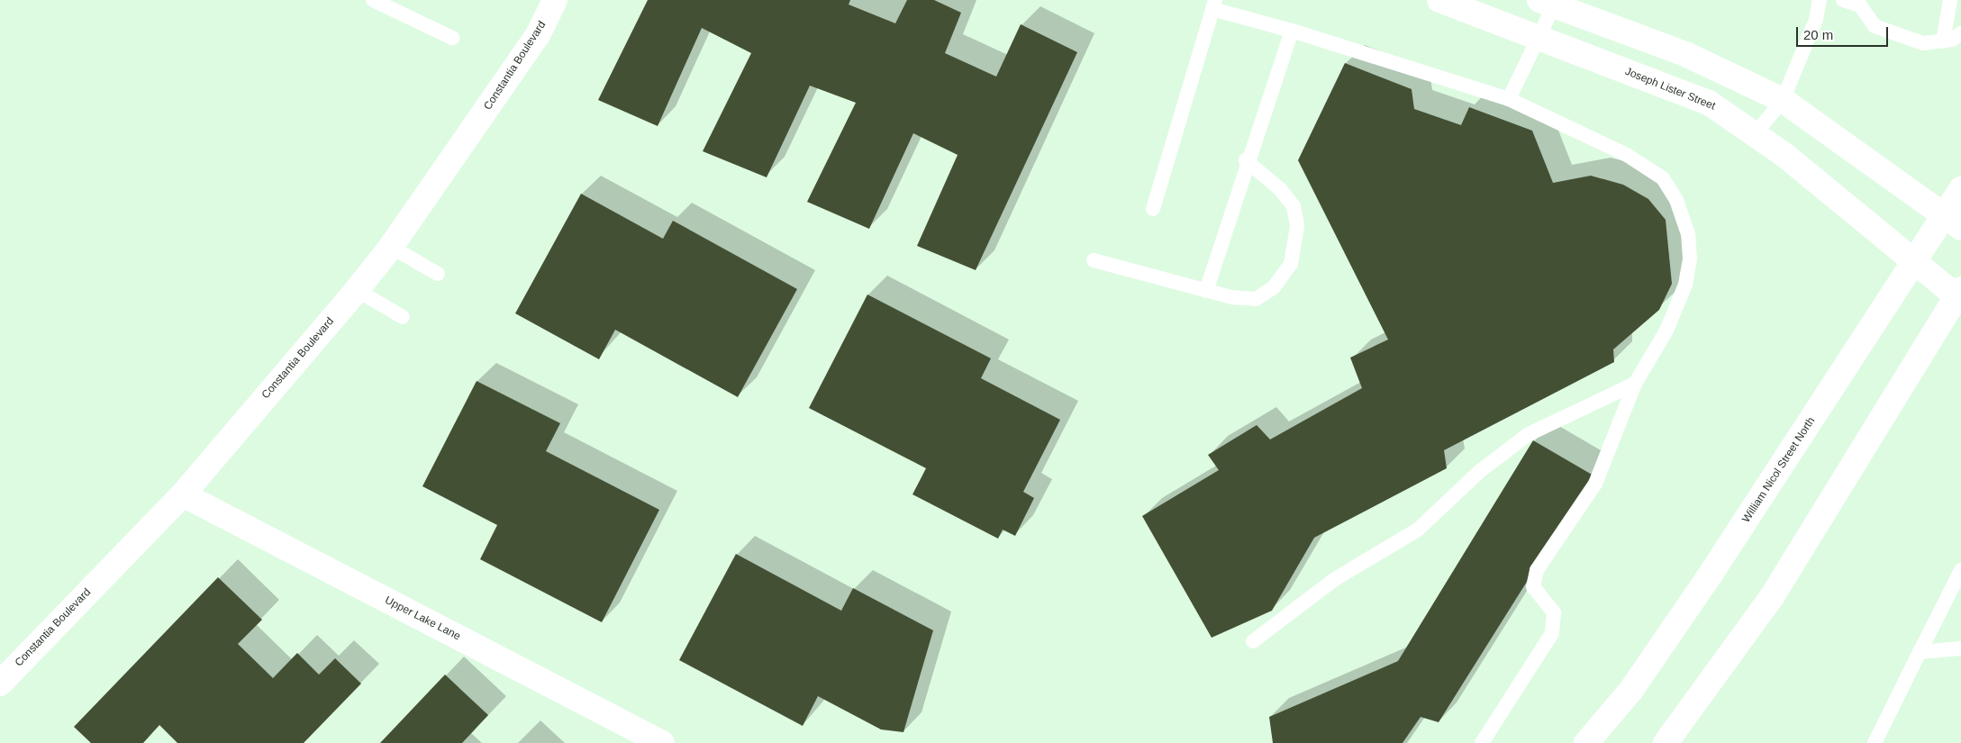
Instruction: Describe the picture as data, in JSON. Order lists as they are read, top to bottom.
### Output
{
  "streets": {
    "street": [
      "Constantia Boulevard",
      "Joseph Lister Street",
      "William Nicol Street North",
      "Upper Lake Lane"
    ]
  },
  "crossings": [
    ["Constantia Boulevard", "Upper Lake Lane"],
    ["Joseph Lister Street", "William Nicol Street North"]
  ],
  "scale_bar": "20 m"
}
